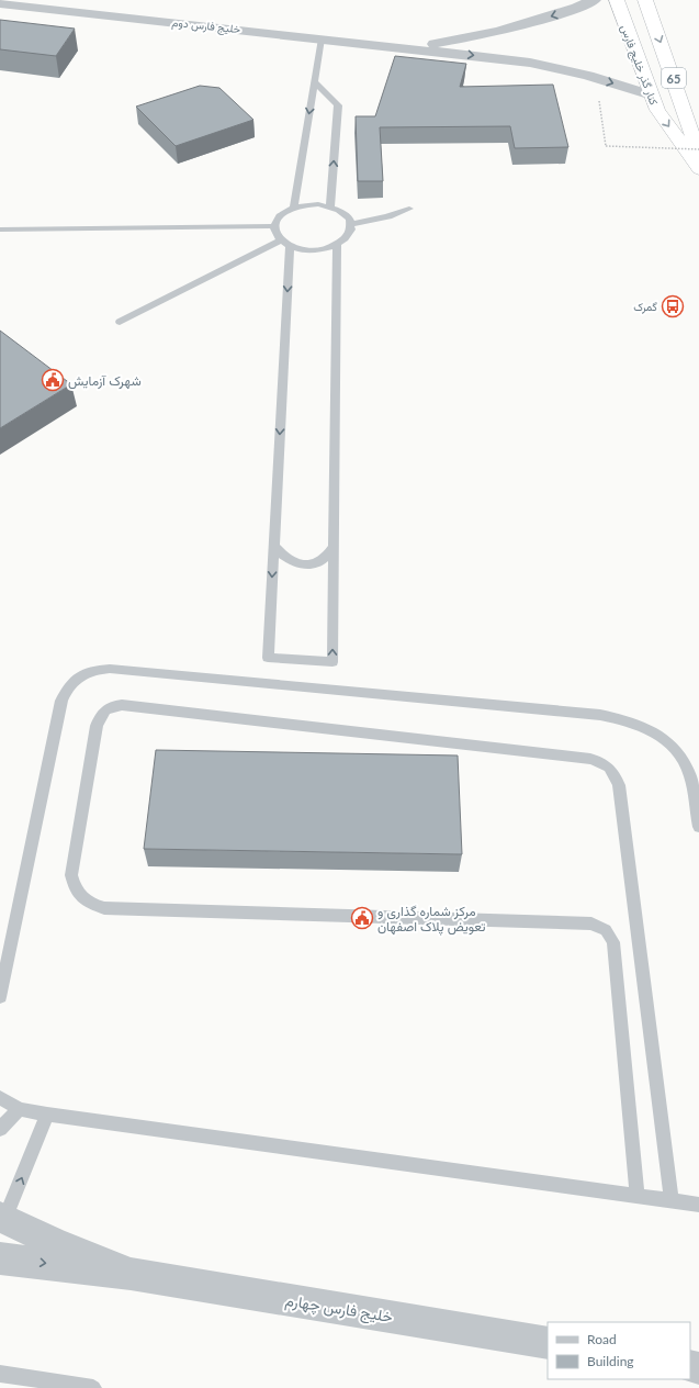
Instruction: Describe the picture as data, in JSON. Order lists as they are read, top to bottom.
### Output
{
  "streets": {
    "highway": ["کنار گذر خلیج فارس", "65"],
    "street": ["خلیج فارس دوم", "خلیج فارس چهارم"]
  },
  "crossings": [
    ["خلیج فارس دوم", "کنار گذر خلیج فارس"]
  ],
  "one_way": ["خلیج فارس دوم"],
  "places": {
    "bus stop": ["گمرک"],
    "public building": ["شهرک آزمایش", "مرکز شماره گذاری و تعویض پلاک اصفهان"]
  },
  "legend": ["Road", "Building"]
}
